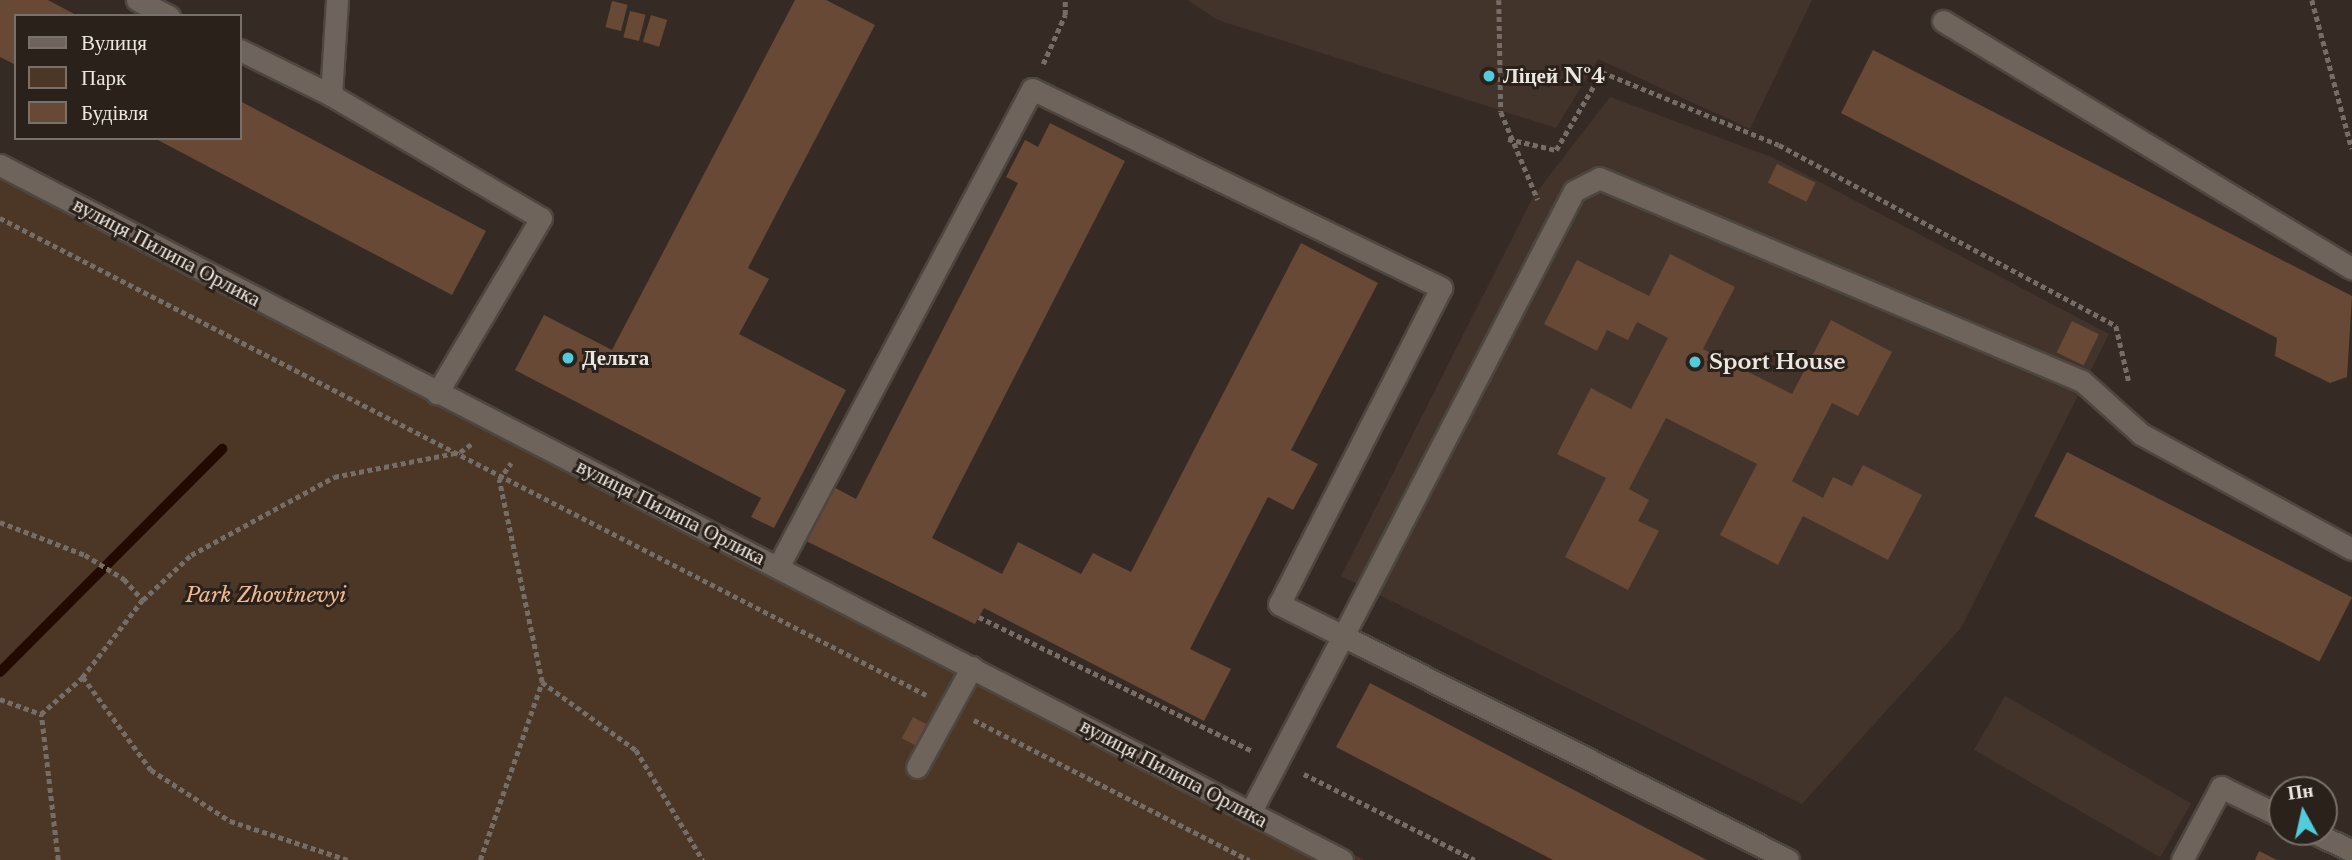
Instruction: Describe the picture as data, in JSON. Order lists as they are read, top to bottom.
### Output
{
  "streets": {
    "street": ["вулиця Пилипа Орлика"]
  },
  "parks": ["Park Zhovtnevyi"],
  "places": ["Ліцей №4", "Дельта", "Sport House"],
  "legend": ["Вулиця", "Парк", "Будівля"],
  "north": "top"
}
